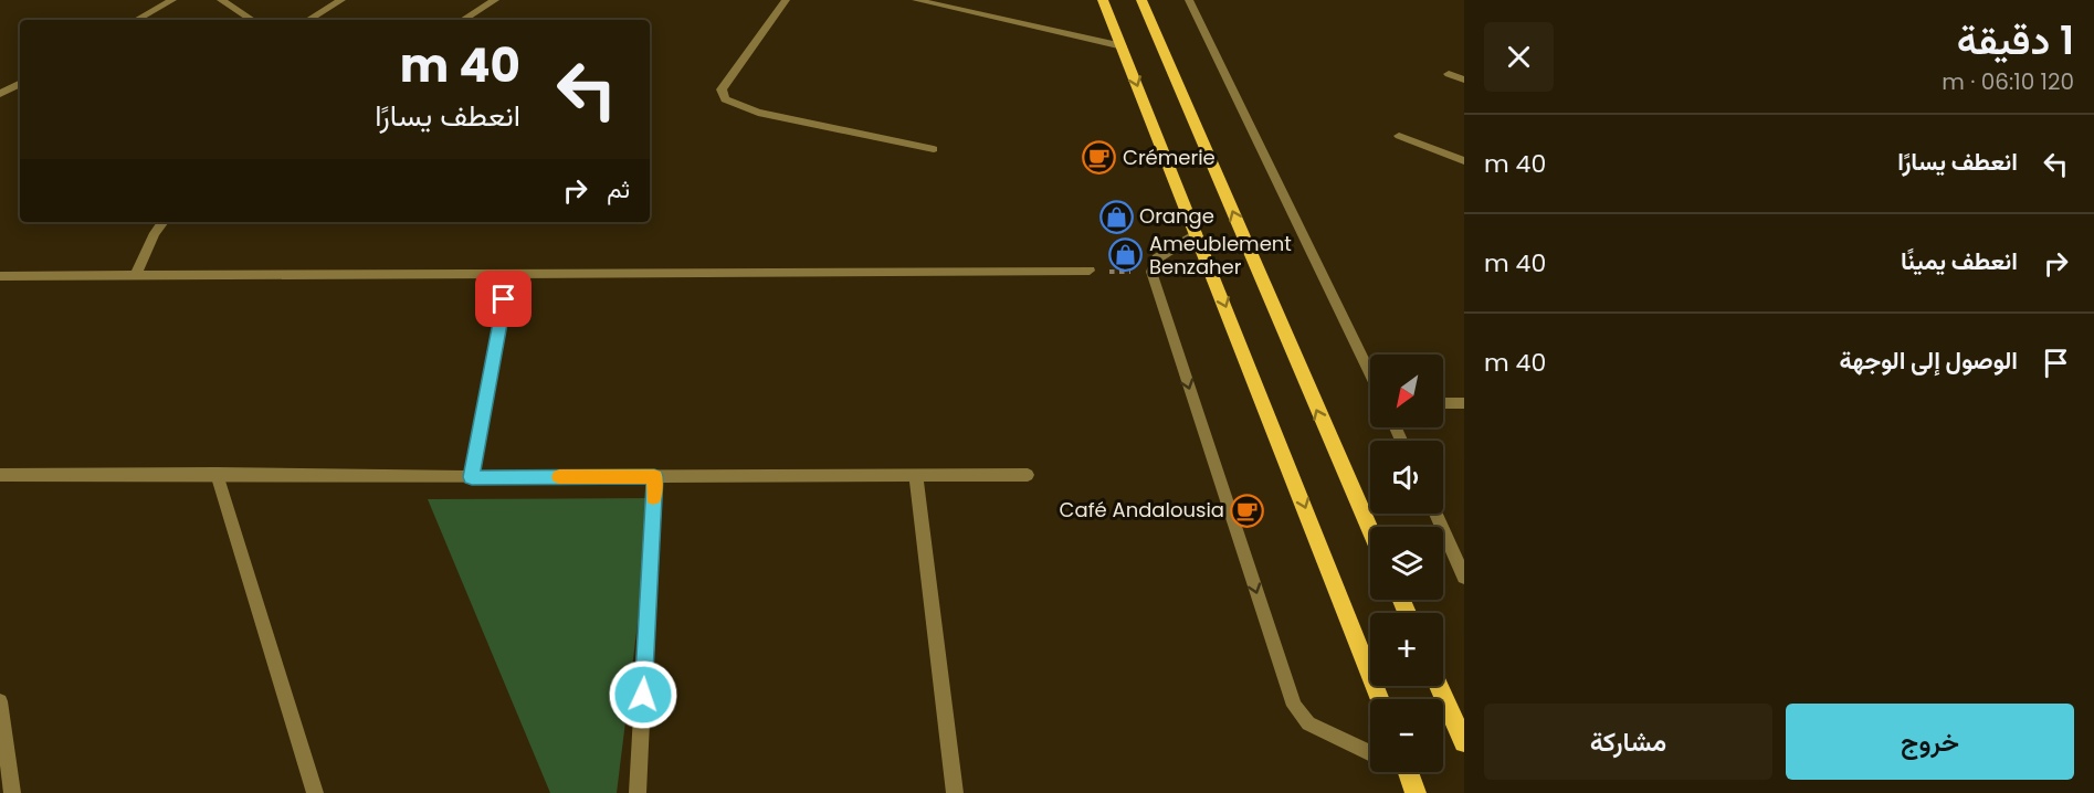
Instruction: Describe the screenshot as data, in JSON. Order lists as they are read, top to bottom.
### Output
{
  "places": {
    "cafe": ["Crémerie", "Café Andalousia"],
    "shop": ["Orange", "Ameublement Benzaher"]
  },
  "north": "bottom left",
  "page": {
    "heading": ["1 دقيقة", "120 m · 06:10"],
    "turn": ["40 m", "انعطف يسارًا"],
    "list": [
      {
        "name": "انعطف يسارًا",
        "value": "40 m"
      },
      {
        "name": "انعطف يمينًا",
        "value": "40 m"
      },
      {
        "name": "الوصول إلى الوجهة",
        "value": "40 m"
      }
    ],
    "then": "ثم",
    "map_buttons": ["+", "−"],
    "buttons": ["خروج", "مشاركة"]
  }
}
